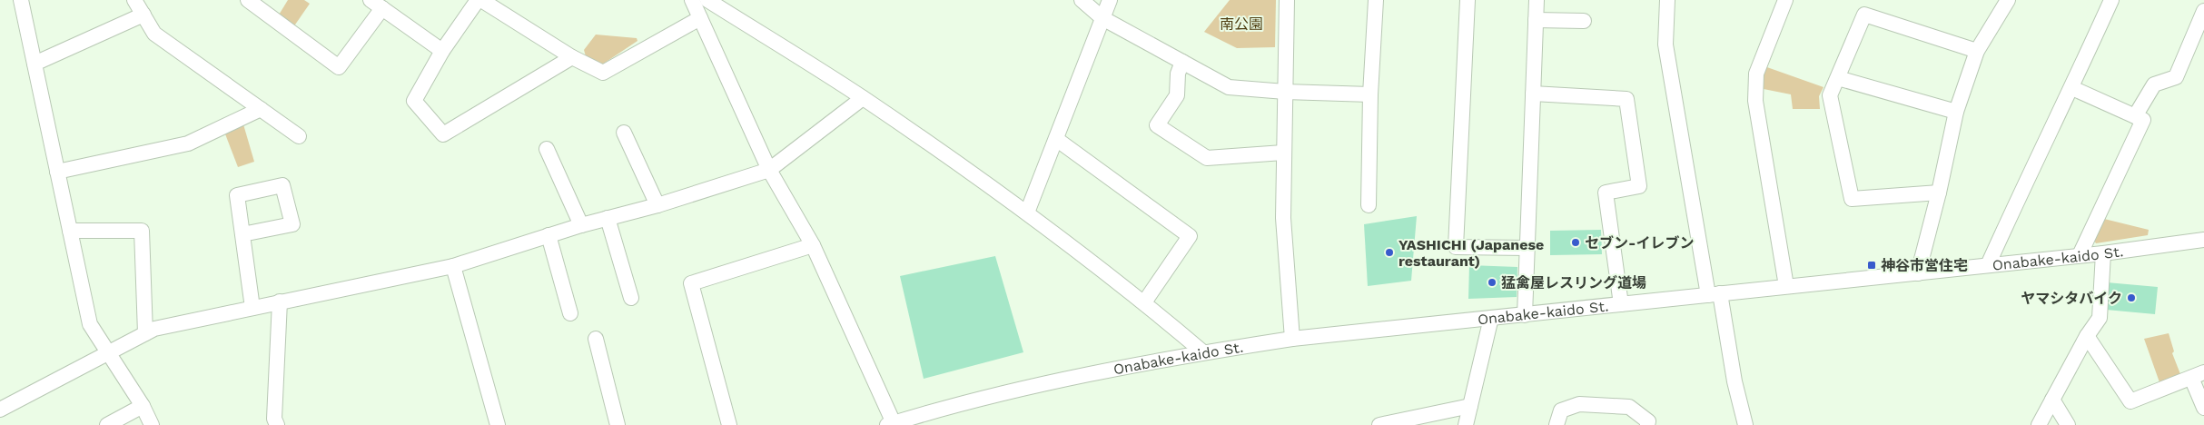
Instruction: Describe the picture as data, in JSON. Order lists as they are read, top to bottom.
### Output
{
  "streets": {
    "street": ["Onabake-kaido St."]
  },
  "parks": ["南公園"],
  "places": {
    "other": [
      "セブン-イレブン",
      "YASHICHI (Japanese restaurant)",
      "猛禽屋レスリング道場",
      "ヤマシタバイク"
    ],
    "transit": ["神谷市営住宅"]
  }
}
